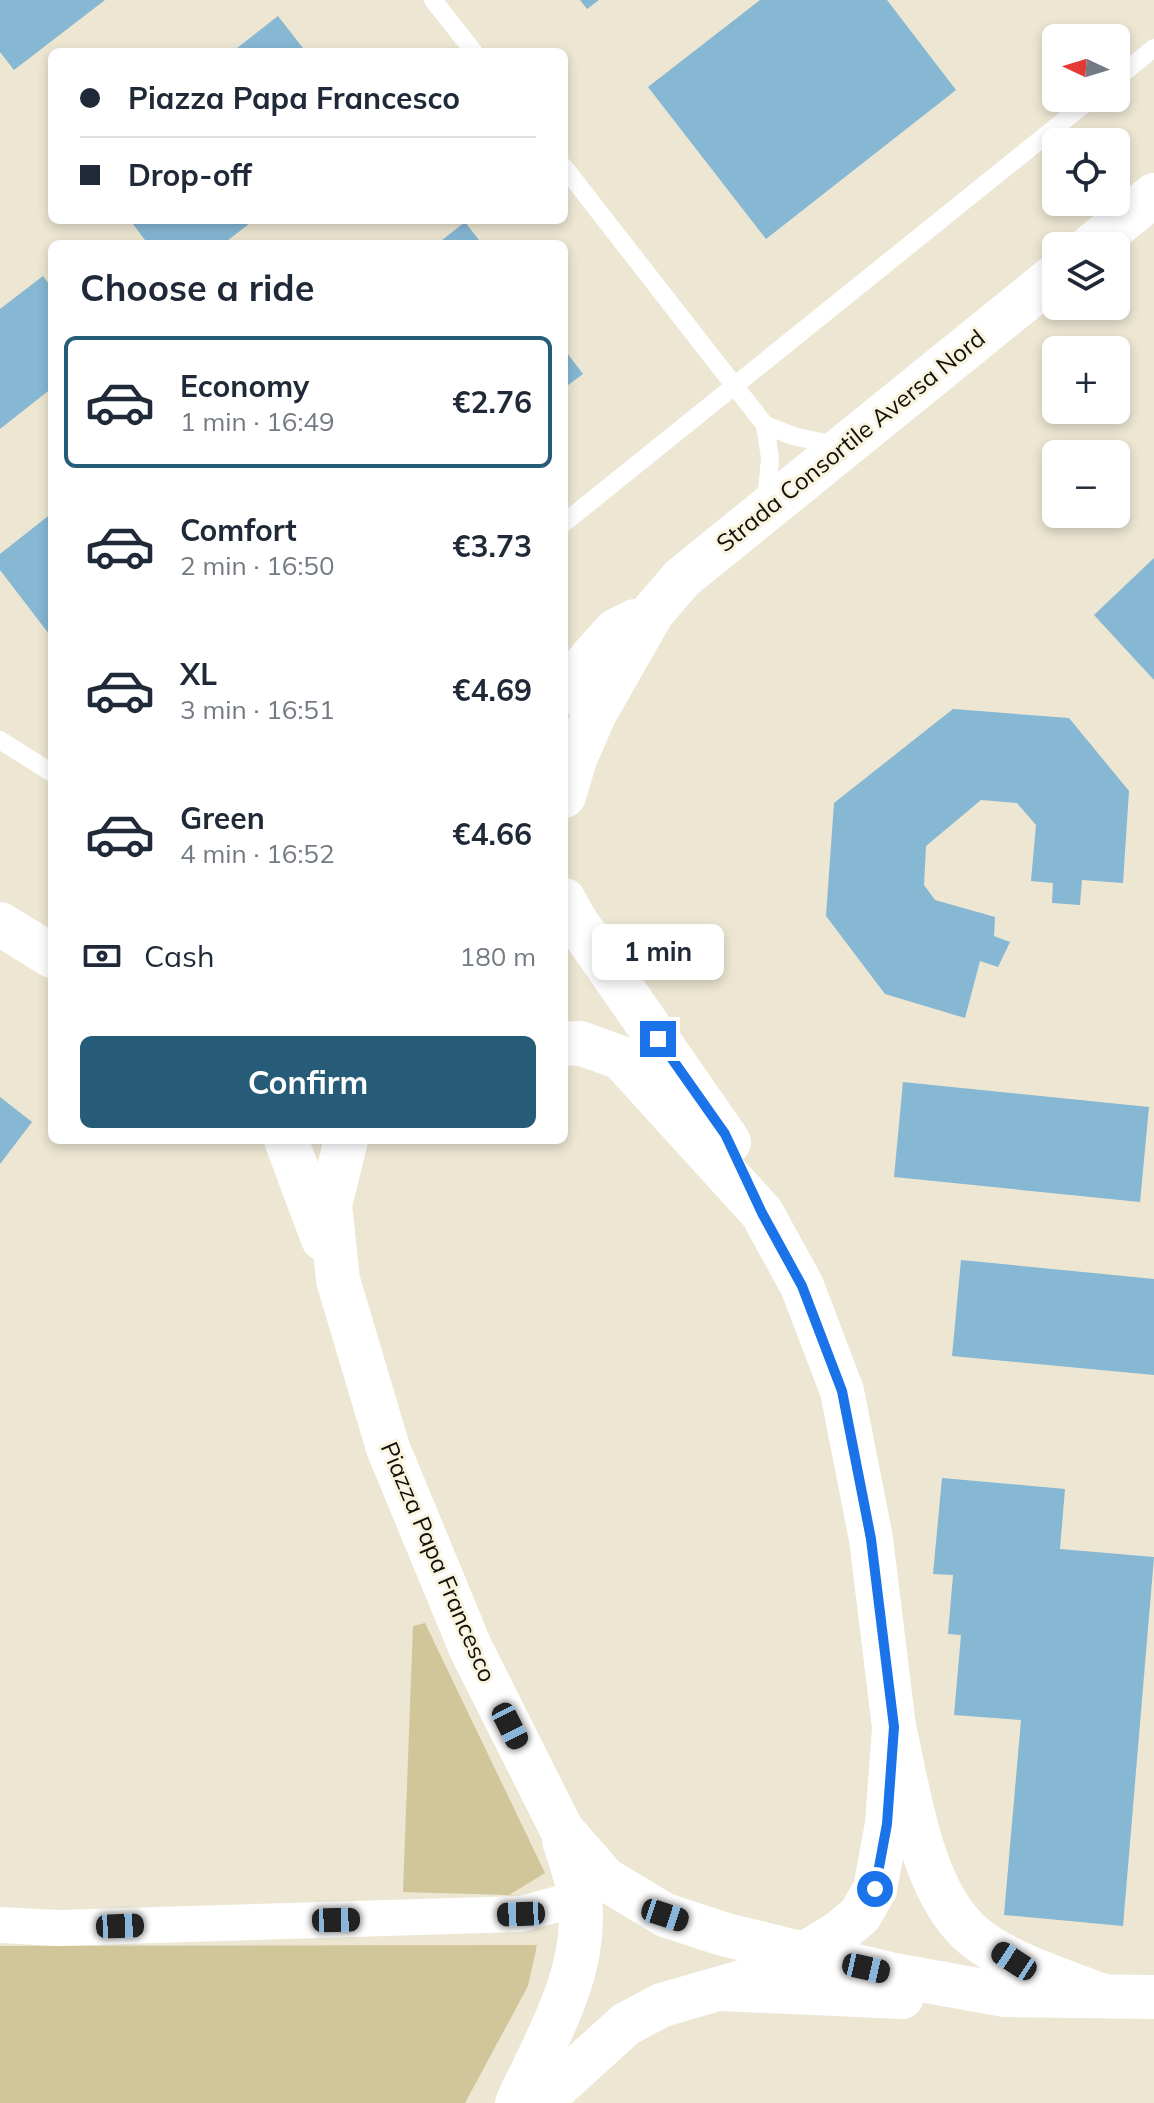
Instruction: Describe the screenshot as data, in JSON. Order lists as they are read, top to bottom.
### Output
{
  "streets": {
    "main road": ["Strada Consortile Aversa Nord", "Piazza Papa Francesco"]
  },
  "north": "left",
  "page": {
    "map_buttons": ["+", "−"],
    "banner": ["Piazza Papa Francesco", "Drop-off"],
    "heading": "Choose a ride",
    "list": [
      {
        "name": "Economy",
        "note": "1 min · 16:49",
        "value": "€2.76"
      },
      {
        "name": "Comfort",
        "note": "2 min · 16:50",
        "value": "€3.73"
      },
      {
        "name": "XL",
        "note": "3 min · 16:51",
        "value": "€4.69"
      },
      {
        "name": "Green",
        "note": "4 min · 16:52",
        "value": "€4.66"
      }
    ],
    "pay": ["Cash", "180 m"],
    "bubble": "1 min",
    "buttons": "Confirm"
  }
}
